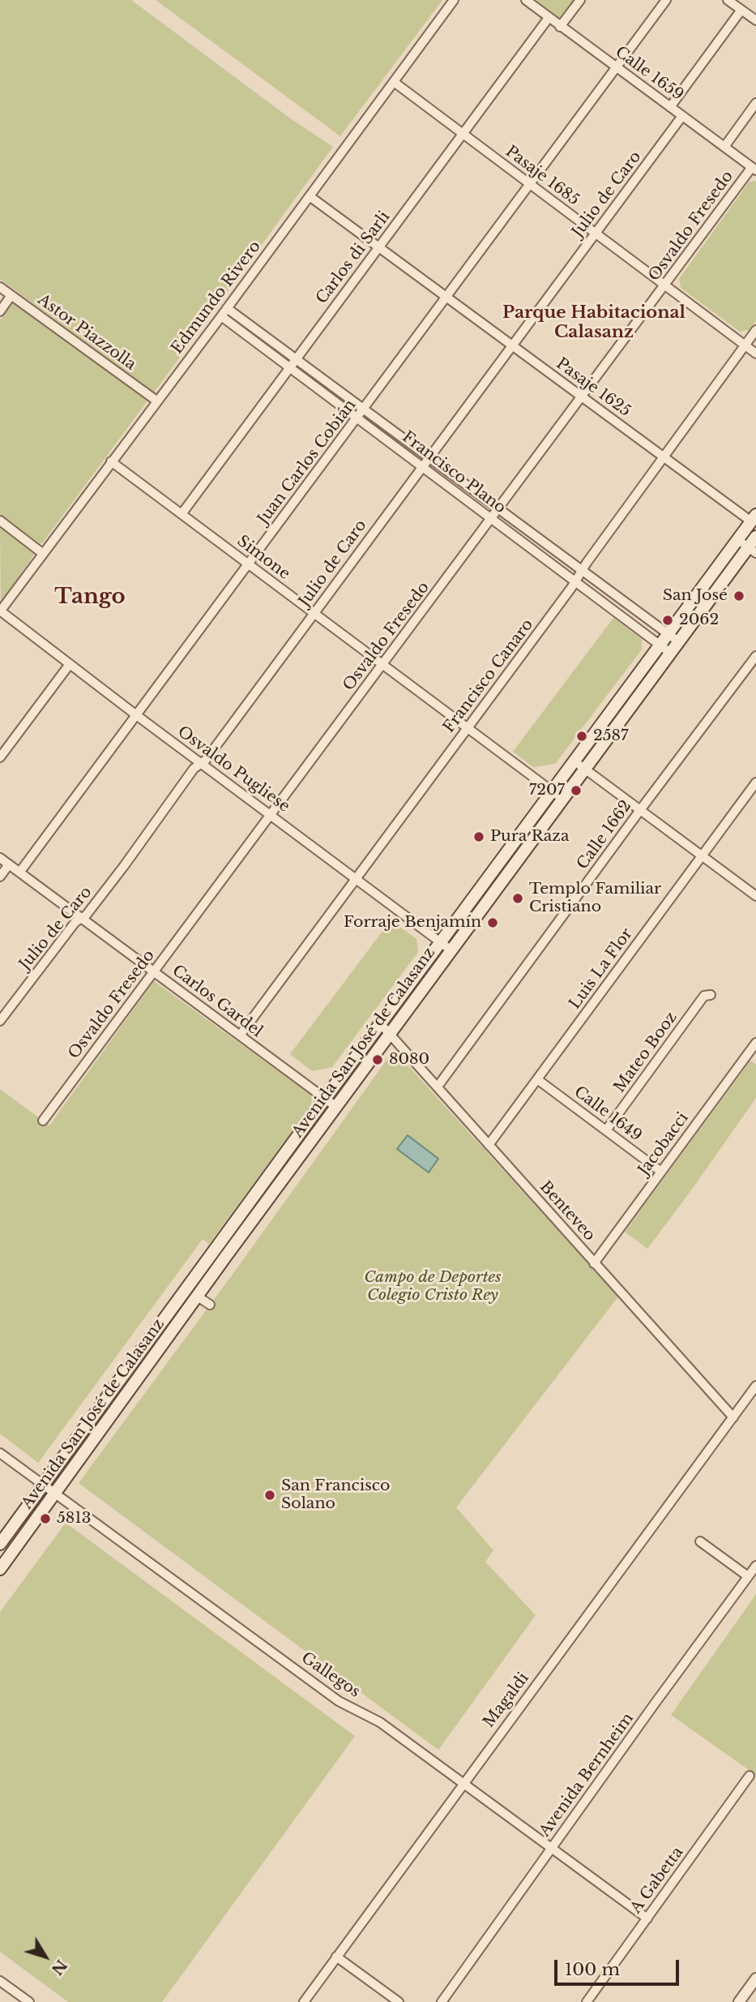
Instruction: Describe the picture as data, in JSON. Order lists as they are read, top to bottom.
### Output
{
  "streets": {
    "main road": ["Avenida San José de Calasanz"],
    "street": [
      "Calle 1659",
      "Pasaje 1685",
      "Julio de Caro",
      "Osvaldo Fresedo",
      "Carlos di Sarli",
      "Edmundo Rivero",
      "Astor Piazzolla",
      "Pasaje 1625",
      "Juan Carlos Cobián",
      "Francisco Plano",
      "Simone",
      "Francisco Canaro",
      "Osvaldo Pugliese",
      "Calle 1662",
      "Luis La Flor",
      "Carlos Gardel",
      "Mateo Booz",
      "Calle 1649",
      "Jacobacci",
      "Benteveo",
      "Gallegos",
      "Magaldi",
      "Avenida Bernheim",
      "A Gabetta"
    ]
  },
  "crossings": [
    ["Calle 1659", "Julio de Caro"],
    ["Calle 1659", "Osvaldo Fresedo"],
    ["Calle 1659", "Carlos di Sarli"],
    ["Calle 1659", "Juan Carlos Cobián"],
    ["Pasaje 1685", "Julio de Caro"],
    ["Pasaje 1685", "Osvaldo Fresedo"],
    ["Pasaje 1685", "Carlos di Sarli"],
    ["Pasaje 1685", "Edmundo Rivero"],
    ["Pasaje 1685", "Juan Carlos Cobián"],
    ["Pasaje 1685", "Francisco Canaro"],
    ["Julio de Caro", "Pasaje 1625"],
    ["Julio de Caro", "Francisco Plano"],
    ["Julio de Caro", "Simone"],
    ["Julio de Caro", "Osvaldo Pugliese"],
    ["Julio de Caro", "Carlos Gardel"],
    ["Osvaldo Fresedo", "Pasaje 1625"],
    ["Osvaldo Fresedo", "Francisco Plano"],
    ["Osvaldo Fresedo", "Simone"],
    ["Osvaldo Fresedo", "Osvaldo Pugliese"],
    ["Osvaldo Fresedo", "Carlos Gardel"],
    ["Carlos di Sarli", "Pasaje 1625"],
    ["Carlos di Sarli", "Francisco Plano"],
    ["Carlos di Sarli", "Simone"],
    ["Edmundo Rivero", "Astor Piazzolla"],
    ["Edmundo Rivero", "Pasaje 1625"],
    ["Edmundo Rivero", "Francisco Plano"],
    ["Edmundo Rivero", "Simone"],
    ["Edmundo Rivero", "Osvaldo Pugliese"],
    ["Pasaje 1625", "Juan Carlos Cobián"],
    ["Pasaje 1625", "Francisco Canaro"],
    ["Pasaje 1625", "Avenida San José de Calasanz"],
    ["Juan Carlos Cobián", "Francisco Plano"],
    ["Juan Carlos Cobián", "Simone"],
    ["Juan Carlos Cobián", "Osvaldo Pugliese"],
    ["Juan Carlos Cobián", "Carlos Gardel"],
    ["Francisco Plano", "Francisco Canaro"],
    ["Francisco Plano", "Avenida San José de Calasanz"],
    ["Simone", "Francisco Canaro"],
    ["Simone", "Avenida San José de Calasanz"],
    ["Francisco Canaro", "Osvaldo Pugliese"],
    ["Francisco Canaro", "Carlos Gardel"],
    ["Osvaldo Pugliese", "Avenida San José de Calasanz"],
    ["Calle 1662", "Benteveo"],
    ["Luis La Flor", "Calle 1649"],
    ["Luis La Flor", "Benteveo"],
    ["Carlos Gardel", "Avenida San José de Calasanz"],
    ["Avenida San José de Calasanz", "Benteveo"],
    ["Avenida San José de Calasanz", "Gallegos"],
    ["Mateo Booz", "Calle 1649"],
    ["Calle 1649", "Jacobacci"],
    ["Jacobacci", "Benteveo"],
    ["Benteveo", "Magaldi"],
    ["Gallegos", "Magaldi"],
    ["Gallegos", "Avenida Bernheim"],
    ["Gallegos", "A Gabetta"]
  ],
  "districts": ["Parque Habitacional Calasanz", "Tango"],
  "parks": ["Campo de Deportes Colegio Cristo Rey"],
  "places": [
    "San José",
    "2062",
    "2587",
    "7207",
    "Pura Raza",
    "Templo Familiar Cristiano",
    "Forraje Benjamín",
    "8080",
    "San Francisco Solano",
    "5813"
  ],
  "scale_bar": "100 m",
  "north": "bottom right"
}
